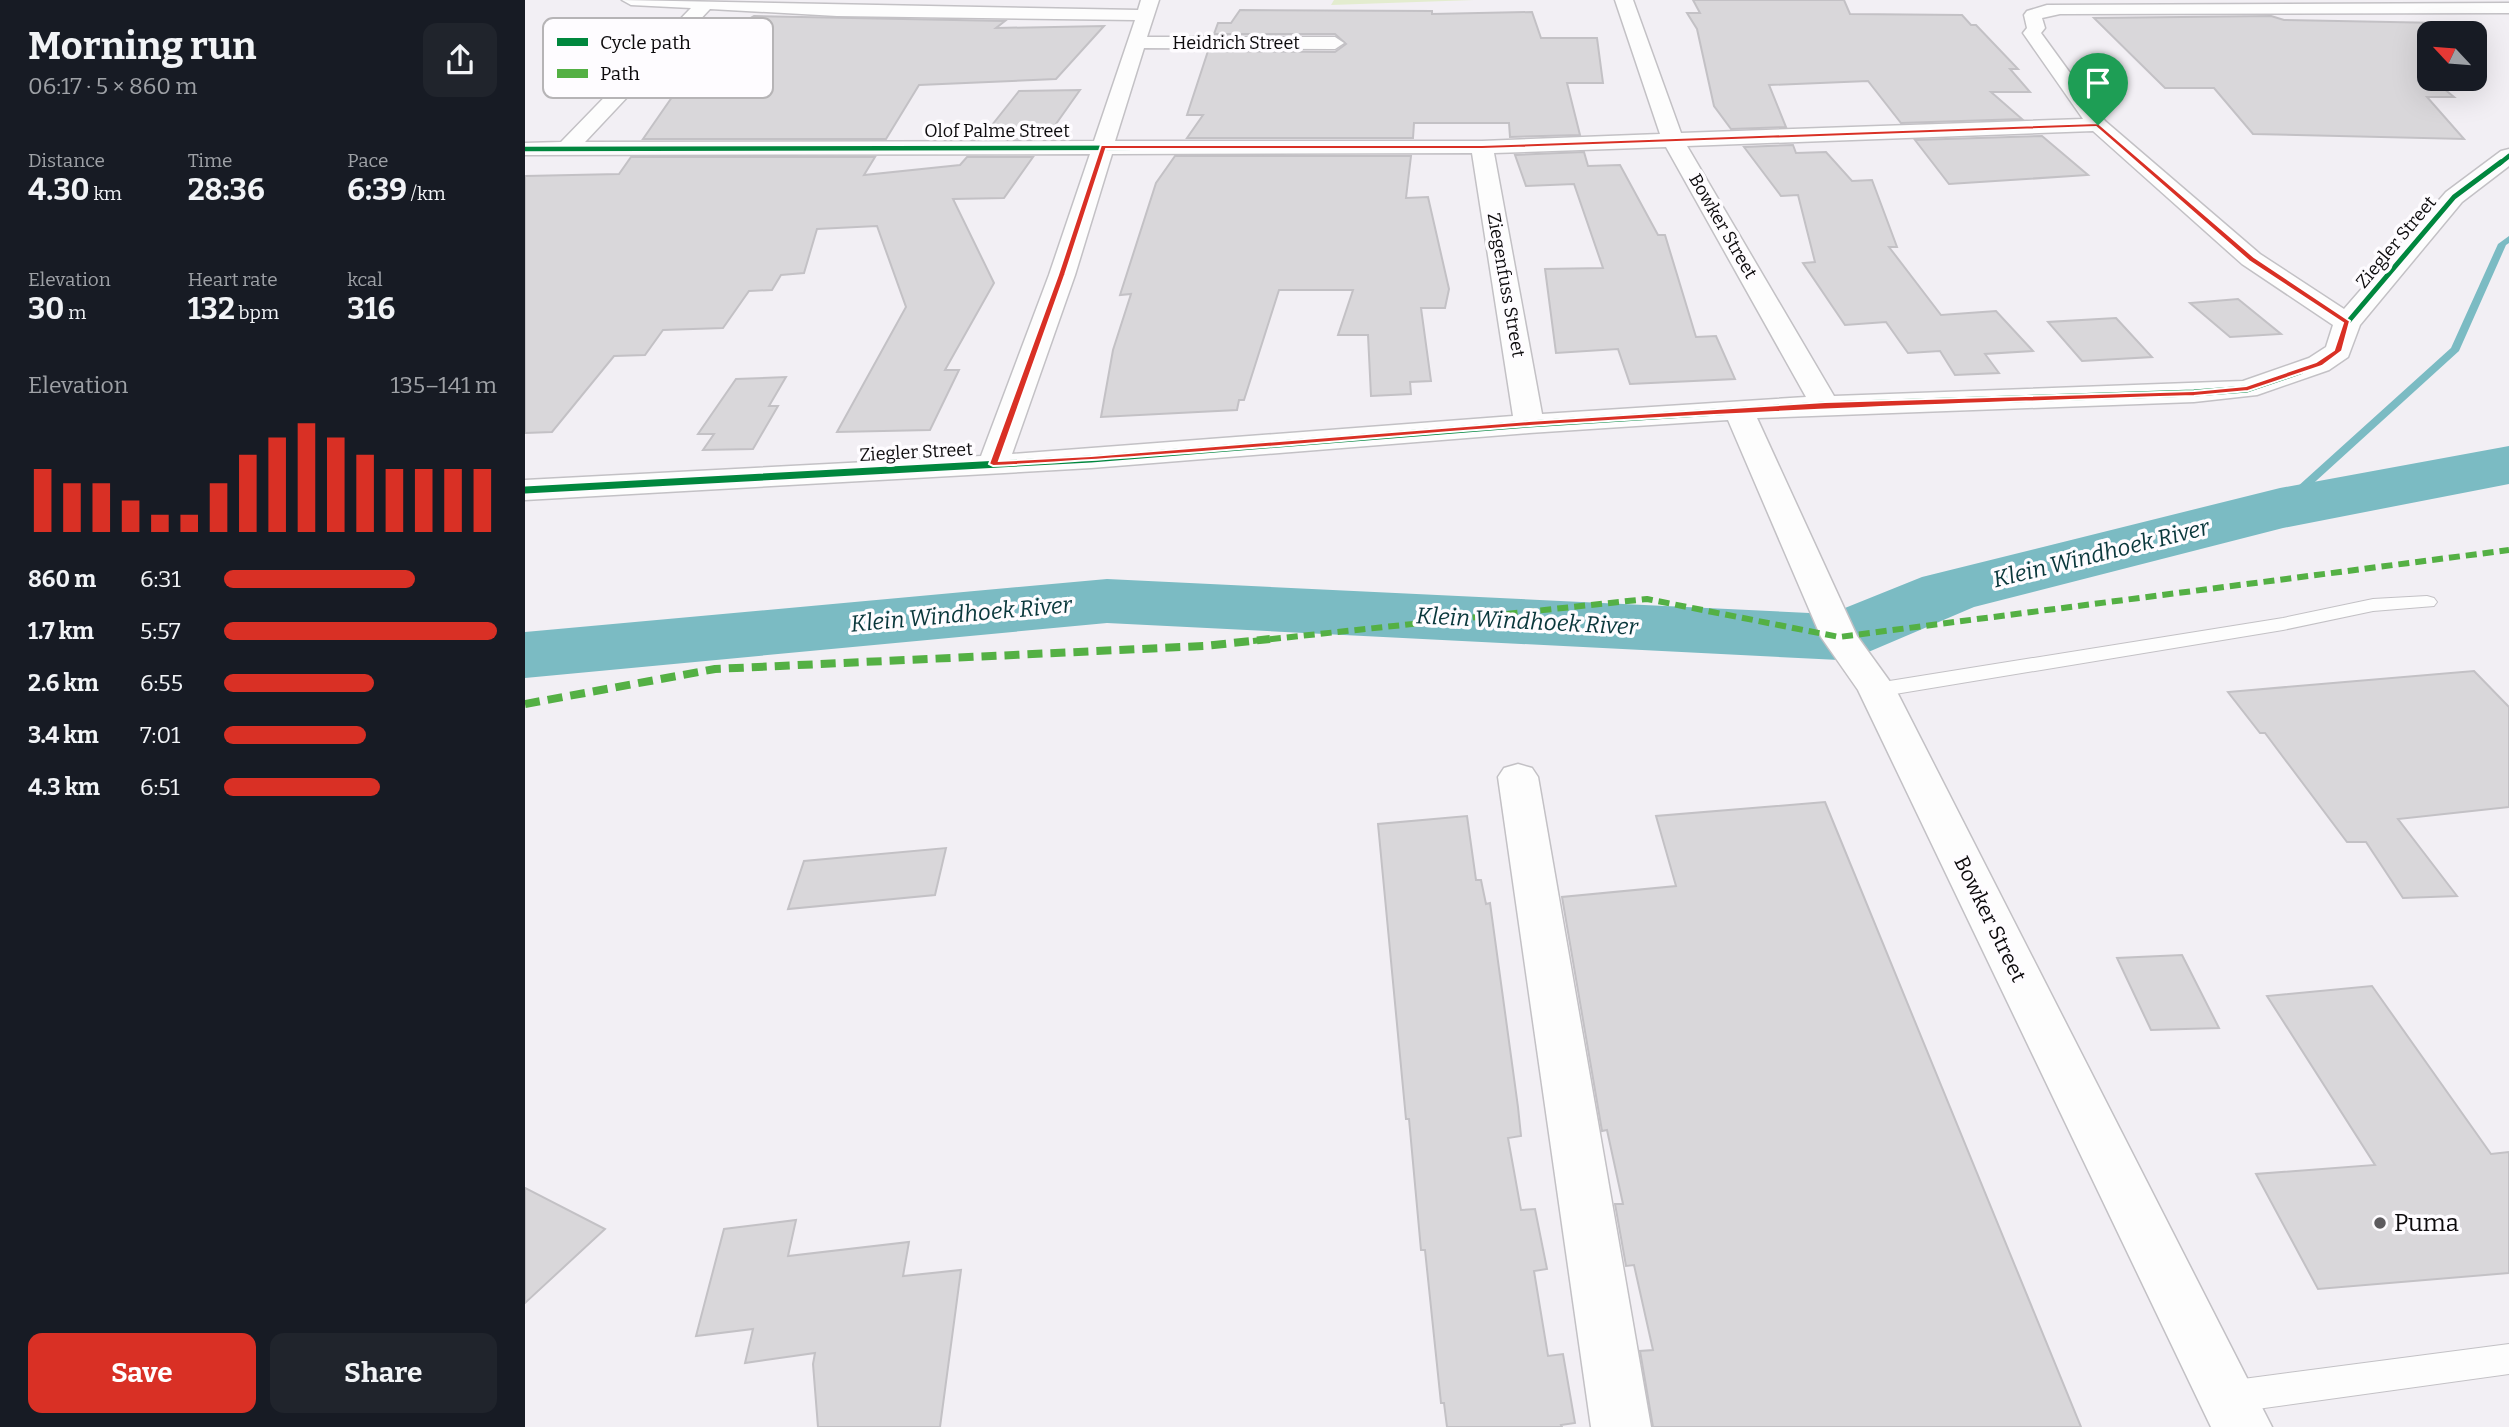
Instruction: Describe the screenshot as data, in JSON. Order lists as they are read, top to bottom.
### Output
{
  "streets": {
    "street": [
      "Heidrich Street",
      "Olof Palme Street",
      "Bowker Street",
      "Ziegler Street",
      "Ziegenfuss Street"
    ]
  },
  "crossings": [
    ["Olof Palme Street", "Bowker Street"],
    ["Olof Palme Street", "Ziegenfuss Street"],
    ["Bowker Street", "Ziegler Street"],
    ["Ziegler Street", "Ziegenfuss Street"]
  ],
  "water": ["Klein Windhoek River"],
  "places": ["Puma"],
  "legend": ["Cycle path", "Path"],
  "north": "top left",
  "page": {
    "heading": ["Morning run", "06:17 · 5 × 860 m"],
    "stats": [
      ["Distance", "4.30 km"],
      ["Time", "28:36"],
      ["Pace", "6:39 /km"],
      ["Elevation", "30 m"],
      ["Heart rate", "132 bpm"],
      ["kcal", "316"]
    ],
    "chart": ["Elevation", "135–141 m"],
    "list": [
      {
        "name": "860 m",
        "note": "6:31"
      },
      {
        "name": "1.7 km",
        "note": "5:57"
      },
      {
        "name": "2.6 km",
        "note": "6:55"
      },
      {
        "name": "3.4 km",
        "note": "7:01"
      },
      {
        "name": "4.3 km",
        "note": "6:51"
      }
    ],
    "buttons": ["Save", "Share"]
  }
}
